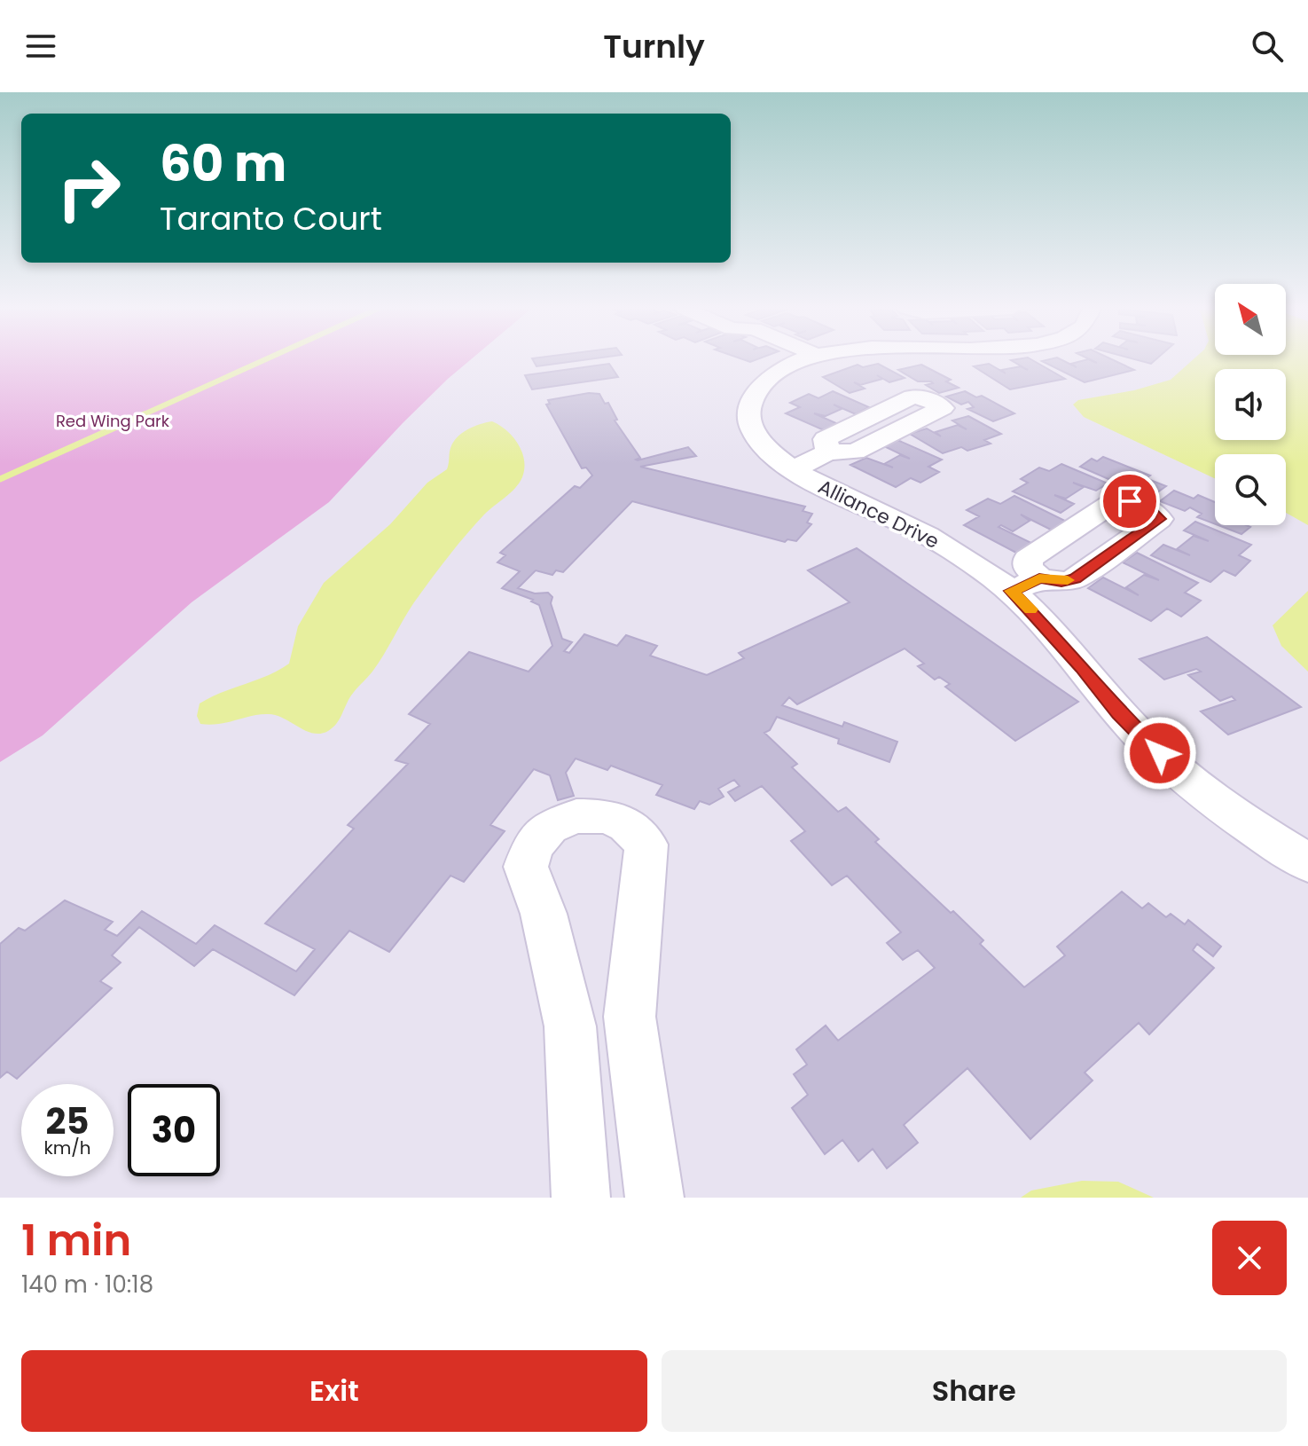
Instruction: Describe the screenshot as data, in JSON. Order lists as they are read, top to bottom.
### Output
{
  "streets": {
    "street": ["Alliance Drive"]
  },
  "parks": ["Red Wing Park"],
  "north": "top left",
  "page": {
    "header": "Turnly",
    "turn": ["60 m", "Taranto Court"],
    "speed": "25 km/h",
    "limit": "30",
    "heading": ["1 min", "140 m · 10:18"],
    "buttons": ["Exit", "Share"]
  }
}
